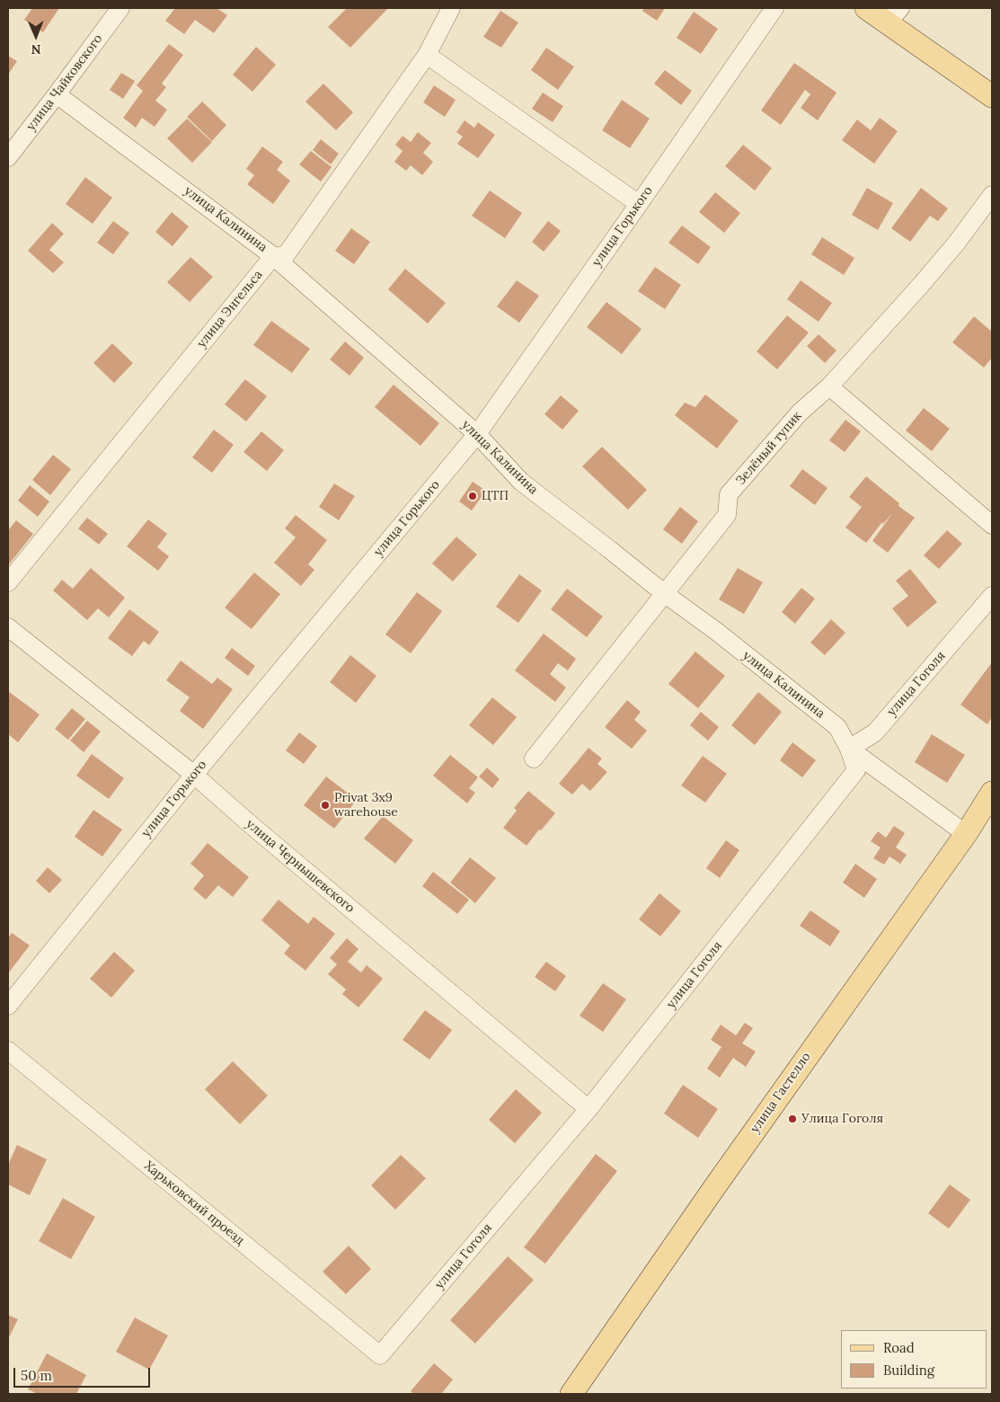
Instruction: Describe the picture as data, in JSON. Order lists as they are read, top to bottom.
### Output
{
  "streets": {
    "main road": ["улица Гастелло"],
    "street": [
      "улица Чайковского",
      "улица Калинина",
      "улица Горького",
      "улица Энгельса",
      "Зелёный тупик",
      "улица Гоголя",
      "улица Чернышевского",
      "Харьковский проезд"
    ]
  },
  "crossings": [
    ["улица Чайковского", "улица Калинина"],
    ["улица Калинина", "улица Горького"],
    ["улица Калинина", "улица Энгельса"],
    ["улица Калинина", "Зелёный тупик"],
    ["улица Калинина", "улица Гоголя"],
    ["улица Калинина", "улица Гастелло"],
    ["улица Горького", "улица Чернышевского"],
    ["улица Гоголя", "улица Чернышевского"],
    ["улица Гоголя", "Харьковский проезд"]
  ],
  "places": ["ЦТП", "Privat 3x9 warehouse", "Улица Гоголя"],
  "legend": ["Road", "Building"],
  "scale_bar": "50 m",
  "north": "bottom"
}
